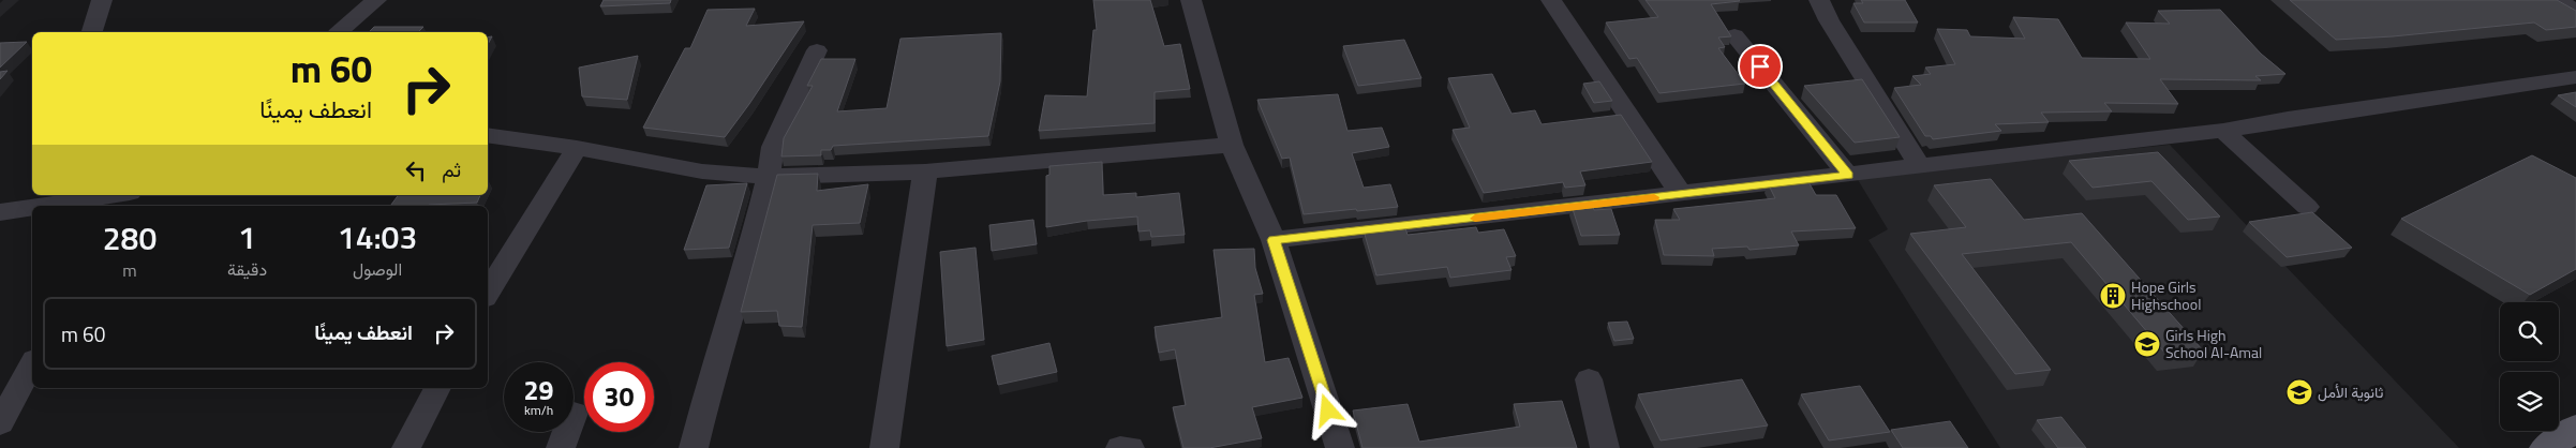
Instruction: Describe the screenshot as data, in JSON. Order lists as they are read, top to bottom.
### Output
{
  "places": {
    "building": ["Hope Girls Highschool"],
    "school or university": ["Girls High School Al-Amal", "ثانوية الأمل"]
  },
  "page": {
    "turn": ["60 m", "انعطف يمينًا"],
    "then": "ثم",
    "eta": [
      "14:03",
      "الوصول",
      "1",
      "دقيقة",
      "280",
      "m"
    ],
    "list": [
      {
        "name": "انعطف يمينًا",
        "value": "60 m"
      }
    ],
    "speed": "29 km/h",
    "limit": "30"
  }
}
